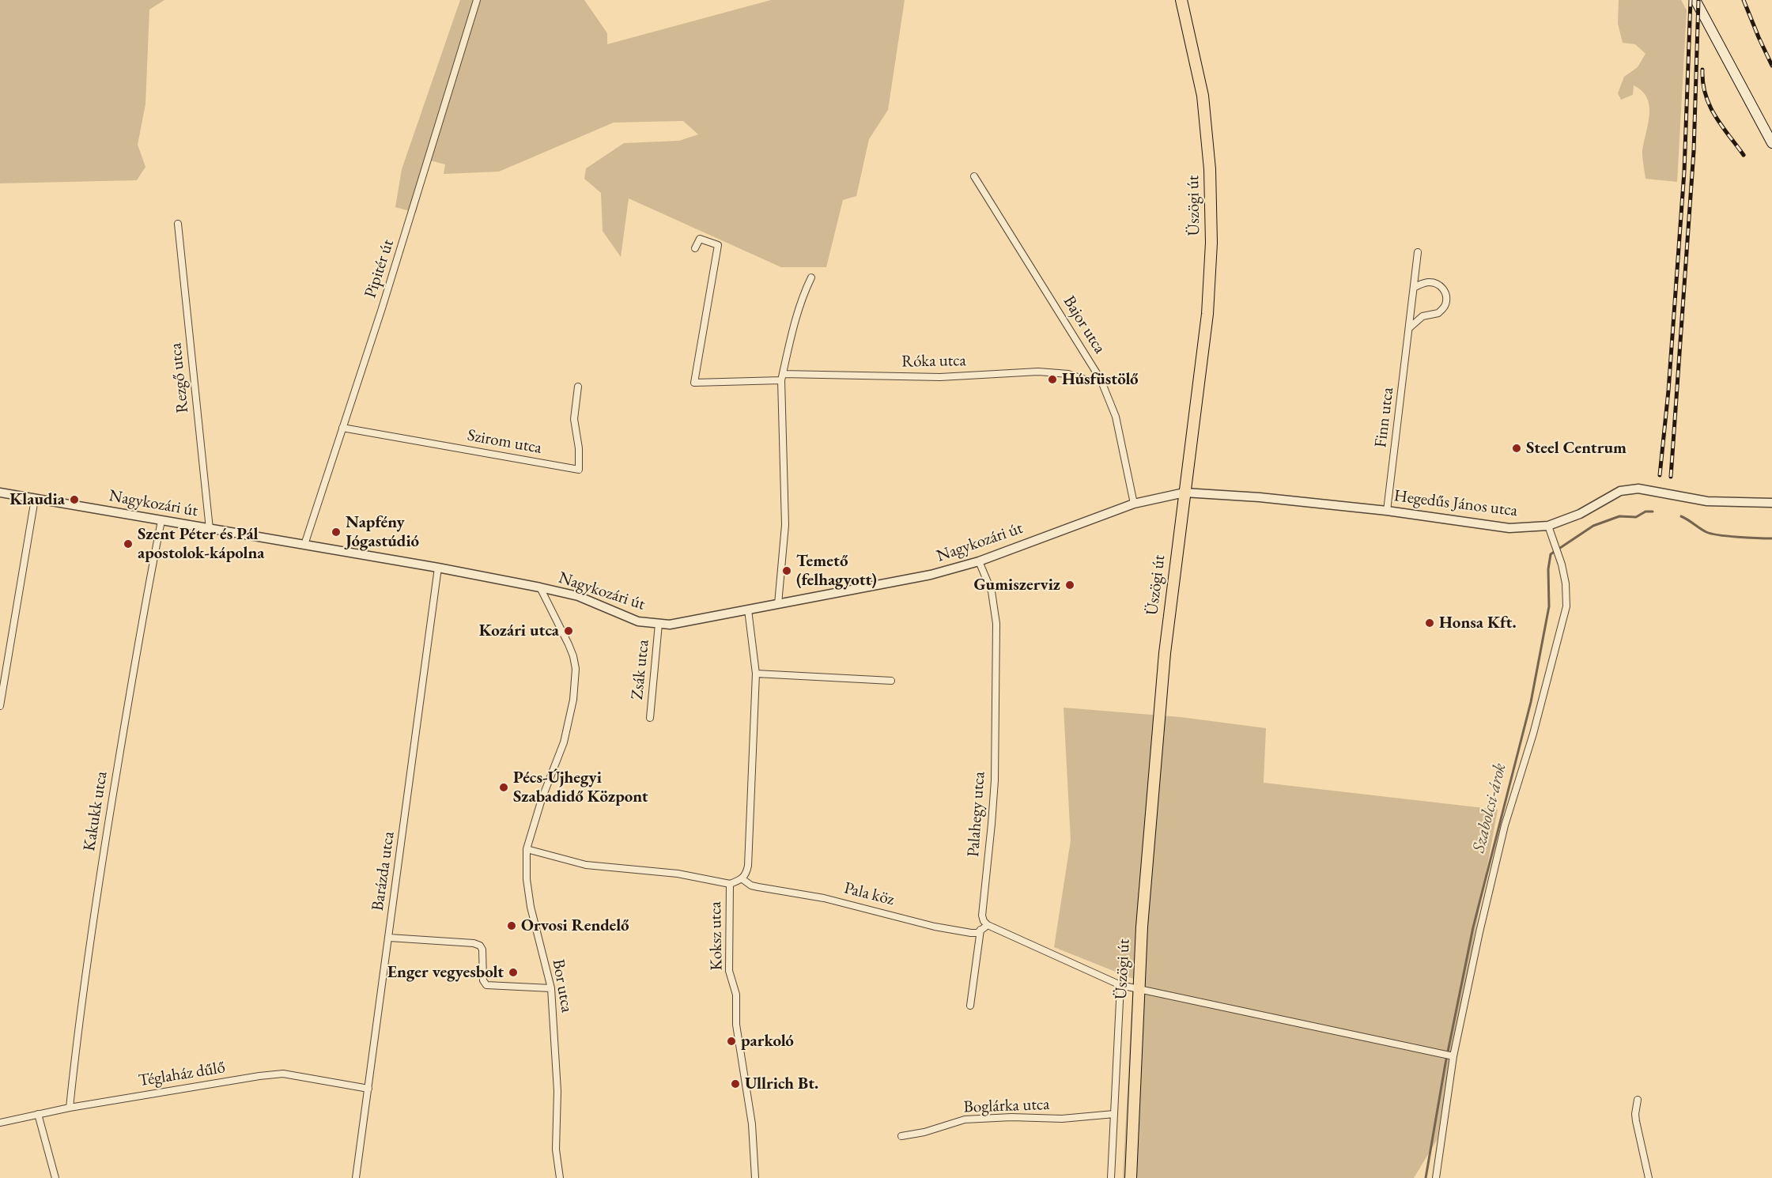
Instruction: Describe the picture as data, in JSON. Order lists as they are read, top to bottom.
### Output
{
  "streets": {
    "main road": ["Üszögi út"],
    "street": [
      "Pipitér út",
      "Bajor utca",
      "Róka utca",
      "Rezgő utca",
      "Finn utca",
      "Szirom utca",
      "Nagykozári út",
      "Hegedűs János utca",
      "Zsák utca",
      "Kakukk utca",
      "Palahegy utca",
      "Barázda utca",
      "Pala köz",
      "Koksz utca",
      "Bor utca",
      "Téglaház dűlő",
      "Boglárka utca"
    ]
  },
  "crossings": [
    ["Üszögi út", "Nagykozári út"],
    ["Üszögi út", "Hegedűs János utca"],
    ["Pipitér út", "Szirom utca"],
    ["Pipitér út", "Nagykozári út"],
    ["Bajor utca", "Róka utca"],
    ["Bajor utca", "Nagykozári út"],
    ["Rezgő utca", "Nagykozári út"],
    ["Finn utca", "Hegedűs János utca"],
    ["Nagykozári út", "Hegedűs János utca"],
    ["Nagykozári út", "Zsák utca"],
    ["Nagykozári út", "Kakukk utca"],
    ["Nagykozári út", "Palahegy utca"],
    ["Nagykozári út", "Barázda utca"],
    ["Nagykozári út", "Bor utca"],
    ["Kakukk utca", "Téglaház dűlő"],
    ["Barázda utca", "Téglaház dűlő"],
    ["Pala köz", "Koksz utca"]
  ],
  "water": ["Szabolcsi-árok"],
  "places": [
    "Húsfüstölő",
    "Steel Centrum",
    "Klaudia",
    "Napfény Jógastúdió",
    "Szent Péter és Pál apostolok-kápolna",
    "Temető (felhagyott)",
    "Gumiszerviz",
    "Honsa Kft.",
    "Kozári utca",
    "Pécs-Újhegyi Szabadidő Központ",
    "Orvosi Rendelő",
    "Enger vegyesbolt",
    "parkoló",
    "Ullrich Bt."
  ]
}
